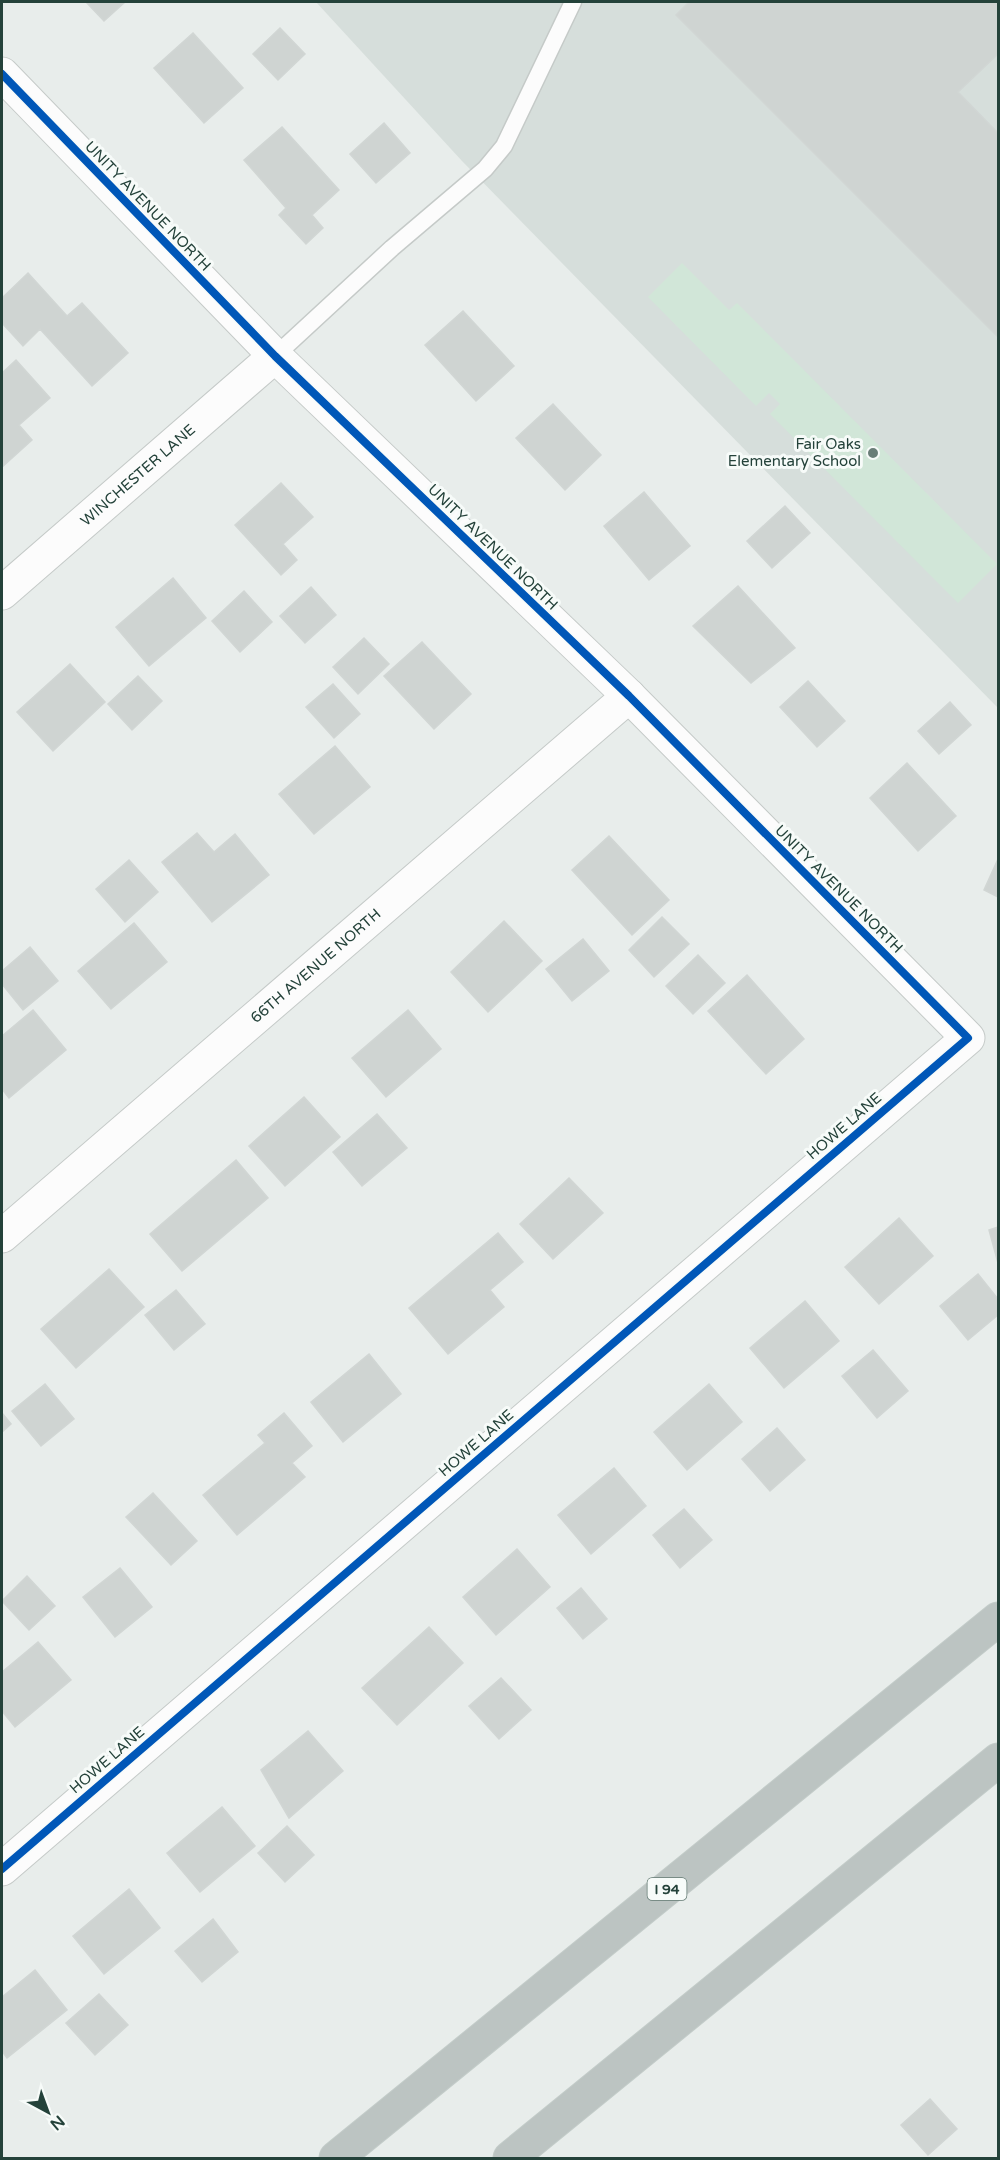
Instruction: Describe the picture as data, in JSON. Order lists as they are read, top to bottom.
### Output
{
  "streets": {
    "highway": ["I 94"],
    "street": [
      "UNITY AVENUE NORTH",
      "WINCHESTER LANE",
      "66TH AVENUE NORTH",
      "HOWE LANE"
    ]
  },
  "crossings": [
    ["UNITY AVENUE NORTH", "WINCHESTER LANE"],
    ["UNITY AVENUE NORTH", "66TH AVENUE NORTH"],
    ["UNITY AVENUE NORTH", "HOWE LANE"]
  ],
  "places": ["Fair Oaks Elementary School"],
  "north": "bottom right"
}
